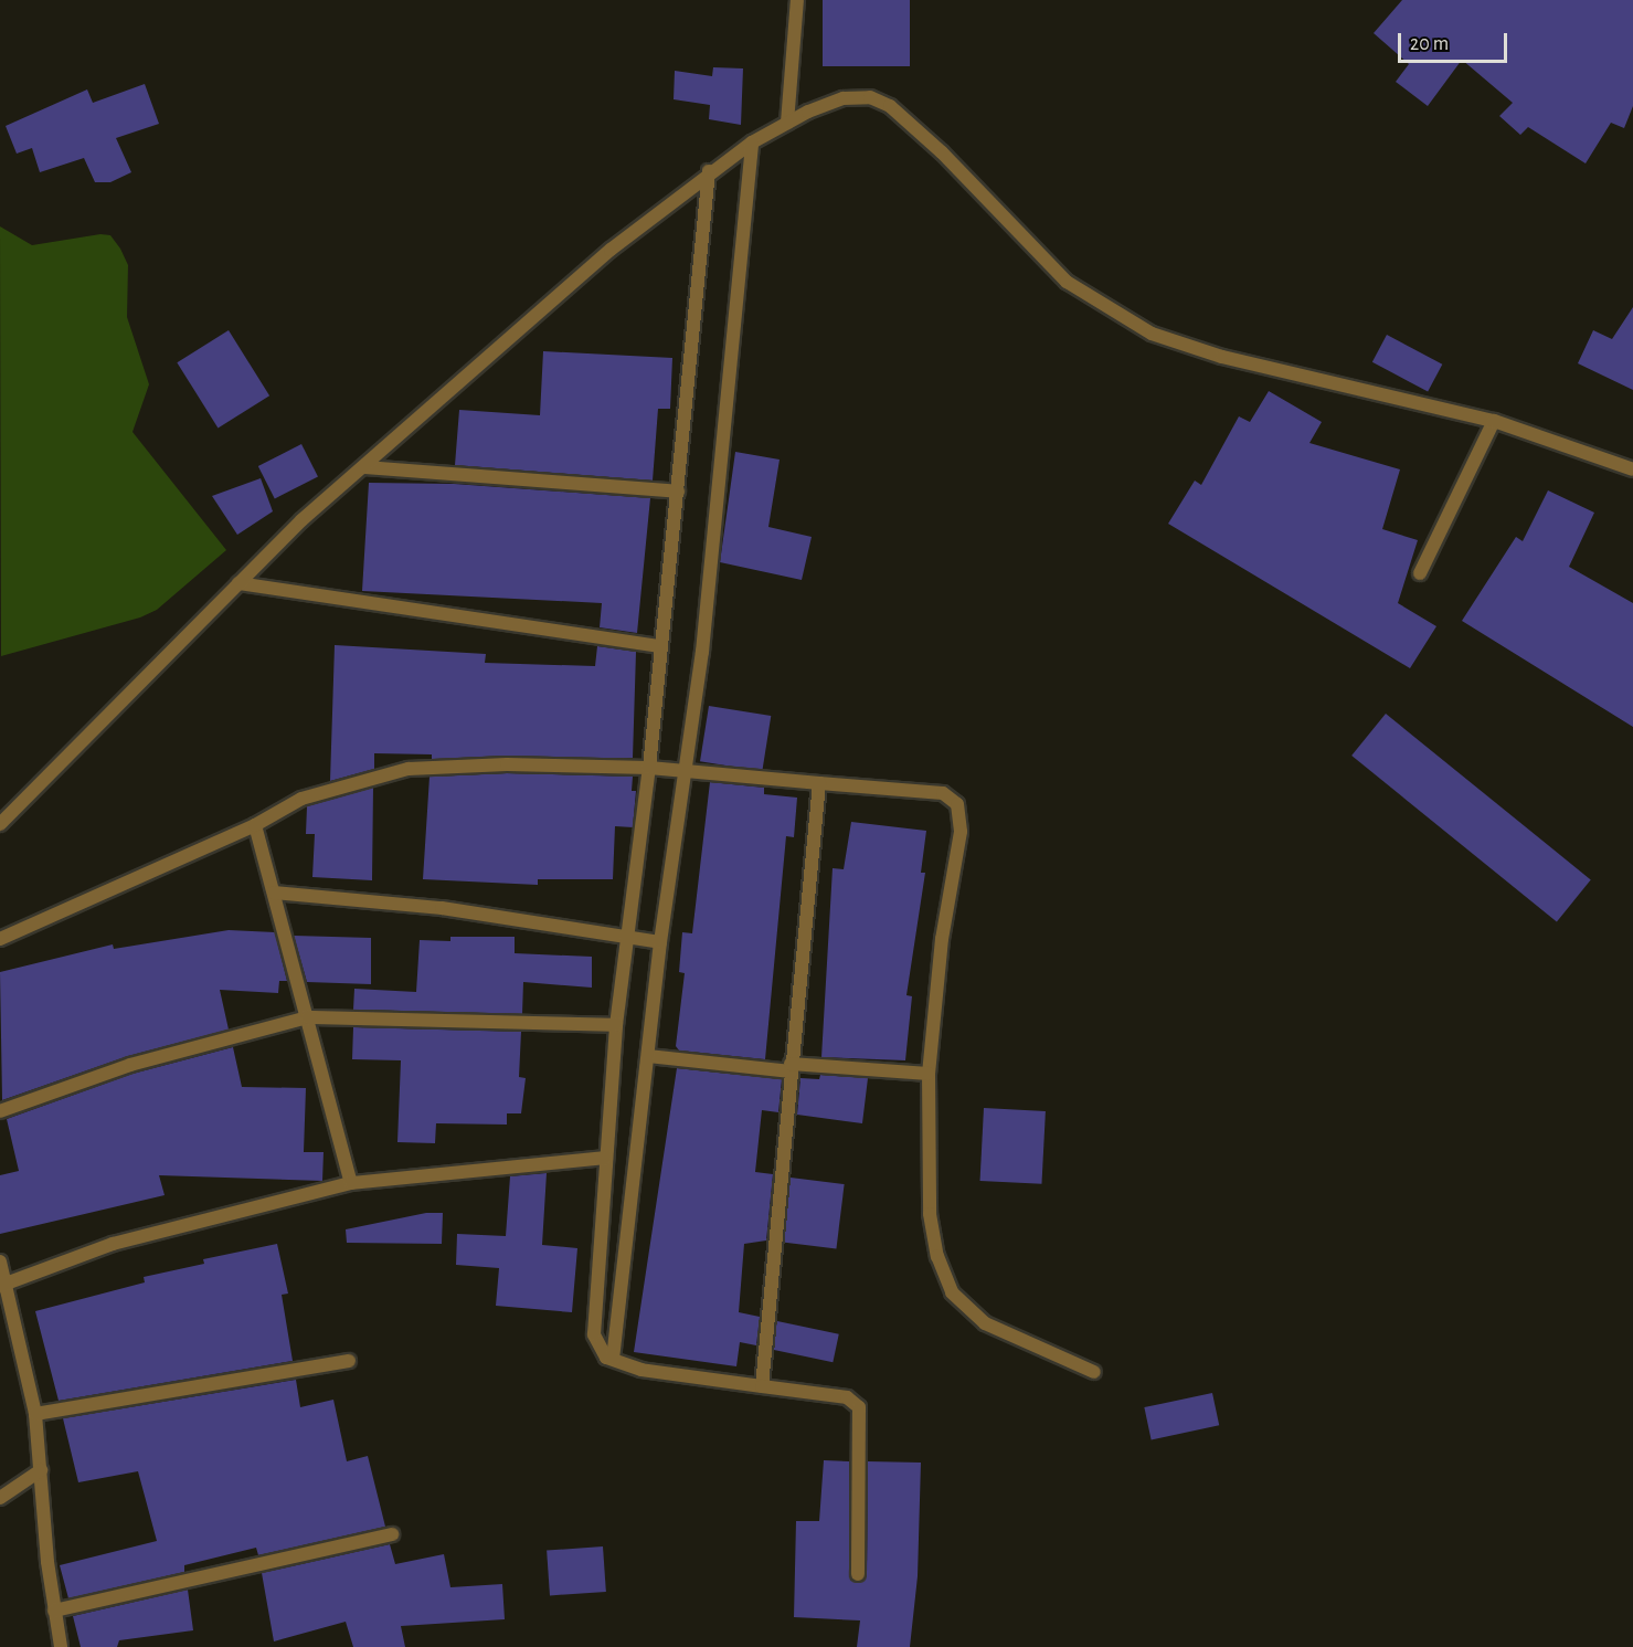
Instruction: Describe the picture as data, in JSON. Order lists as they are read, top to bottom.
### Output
{
  "scale_bar": "20 m"
}
